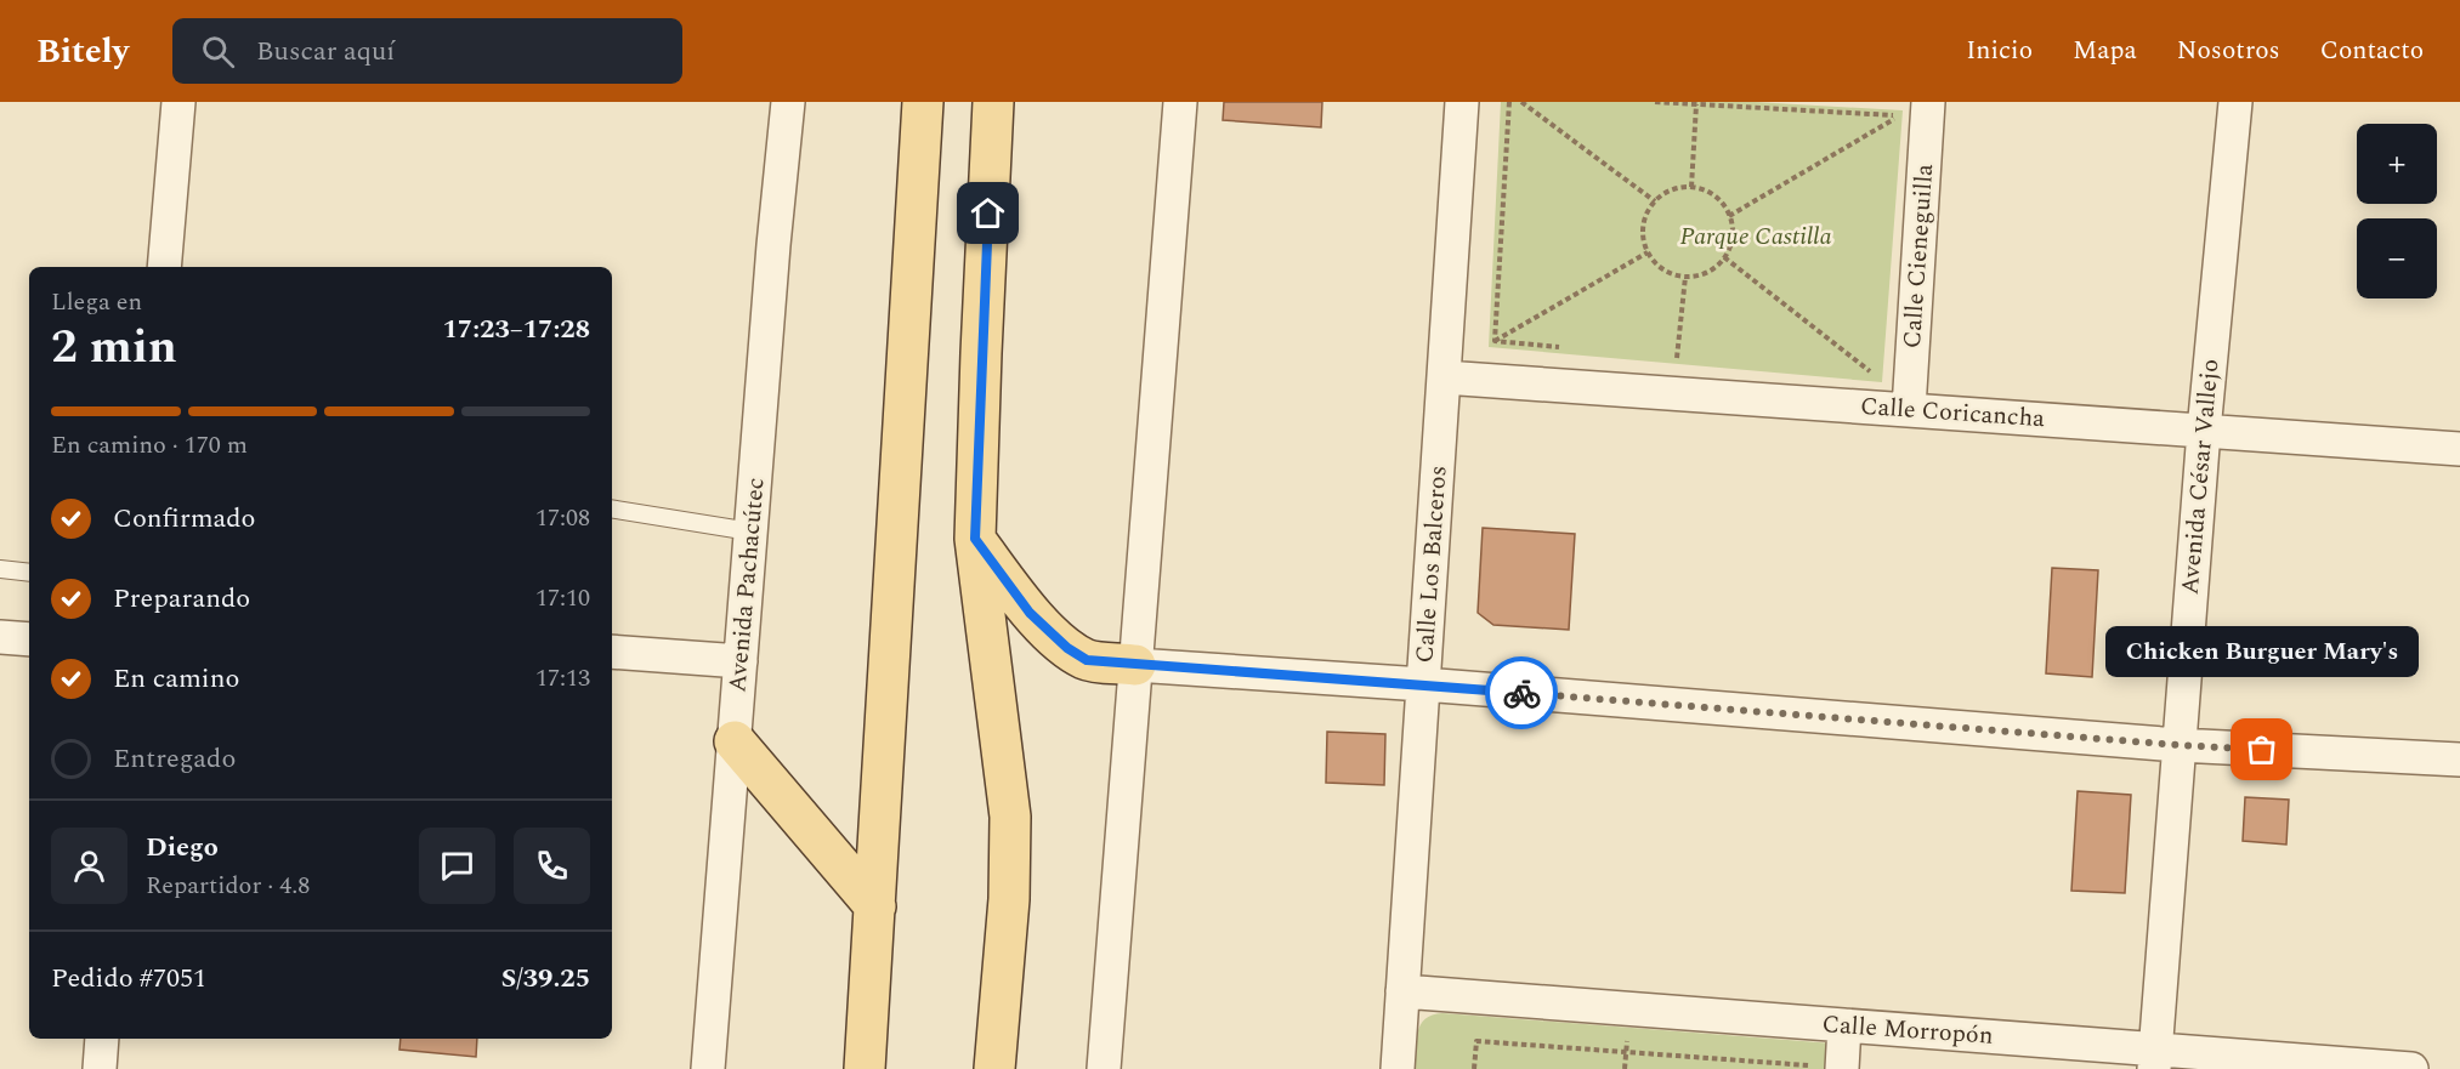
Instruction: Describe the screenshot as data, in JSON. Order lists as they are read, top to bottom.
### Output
{
  "streets": {
    "street": [
      "Calle Cieneguilla",
      "Calle Coricancha",
      "Avenida César Vallejo",
      "Calle Los Balceros",
      "Avenida Pachacútec",
      "Calle Morropón"
    ]
  },
  "crossings": [
    ["Calle Cieneguilla", "Calle Coricancha"],
    ["Calle Coricancha", "Avenida César Vallejo"],
    ["Calle Coricancha", "Calle Los Balceros"],
    ["Avenida César Vallejo", "Calle Morropón"],
    ["Calle Los Balceros", "Calle Morropón"]
  ],
  "parks": ["Parque Castilla"],
  "places": ["Chicken Burguer Mary's"],
  "page": {
    "header": "Bitely",
    "search": "Buscar aquí",
    "nav": [
      "Inicio",
      "Mapa",
      "Nosotros",
      "Contacto"
    ],
    "map_buttons": ["+", "−"],
    "heading": ["2 min", "Llega en", "17:23–17:28"],
    "panel": [
      "Diego",
      "Repartidor · 4.8",
      "Pedido #7051",
      "S/39.25"
    ],
    "bar": "En camino · 170 m",
    "list": [
      ["Confirmado", "17:08"],
      ["Preparando", "17:10"],
      ["En camino", "17:13"],
      "Entregado"
    ],
    "bubble": "Chicken Burguer Mary's"
  }
}
